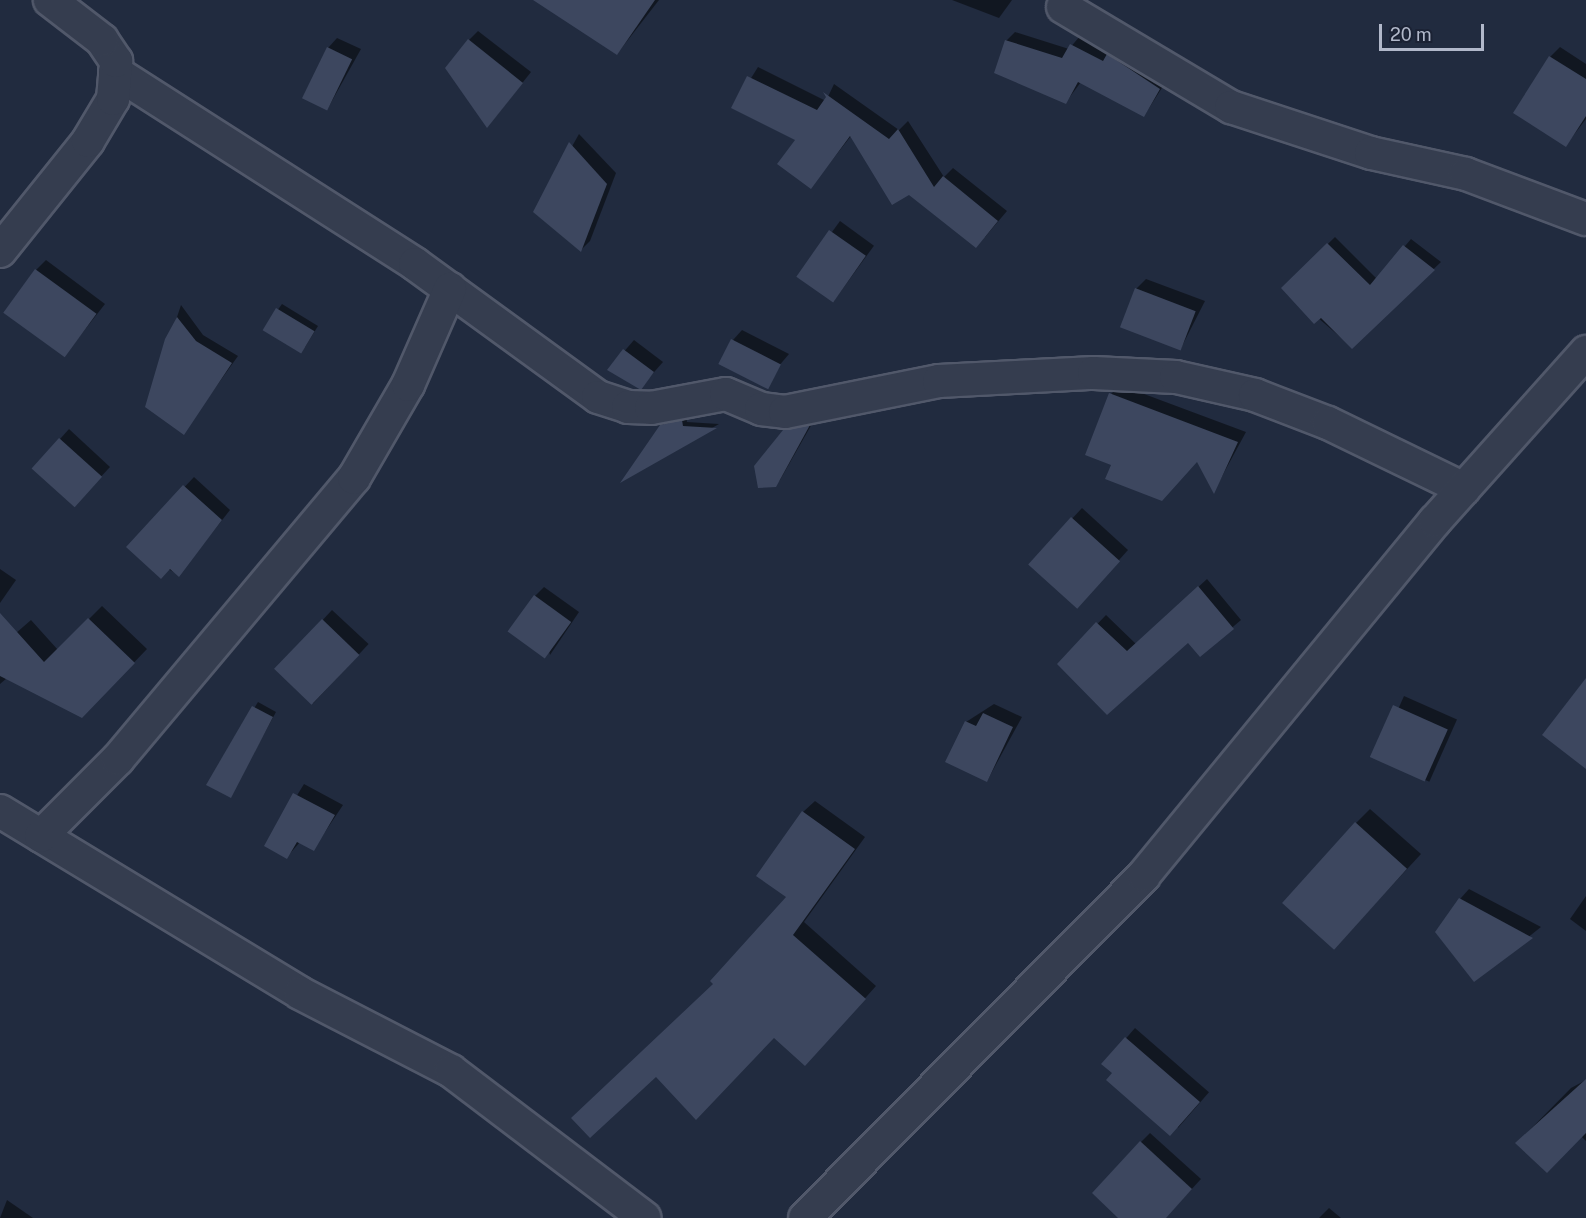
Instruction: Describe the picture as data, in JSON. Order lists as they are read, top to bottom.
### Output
{
  "scale_bar": "20 m"
}
